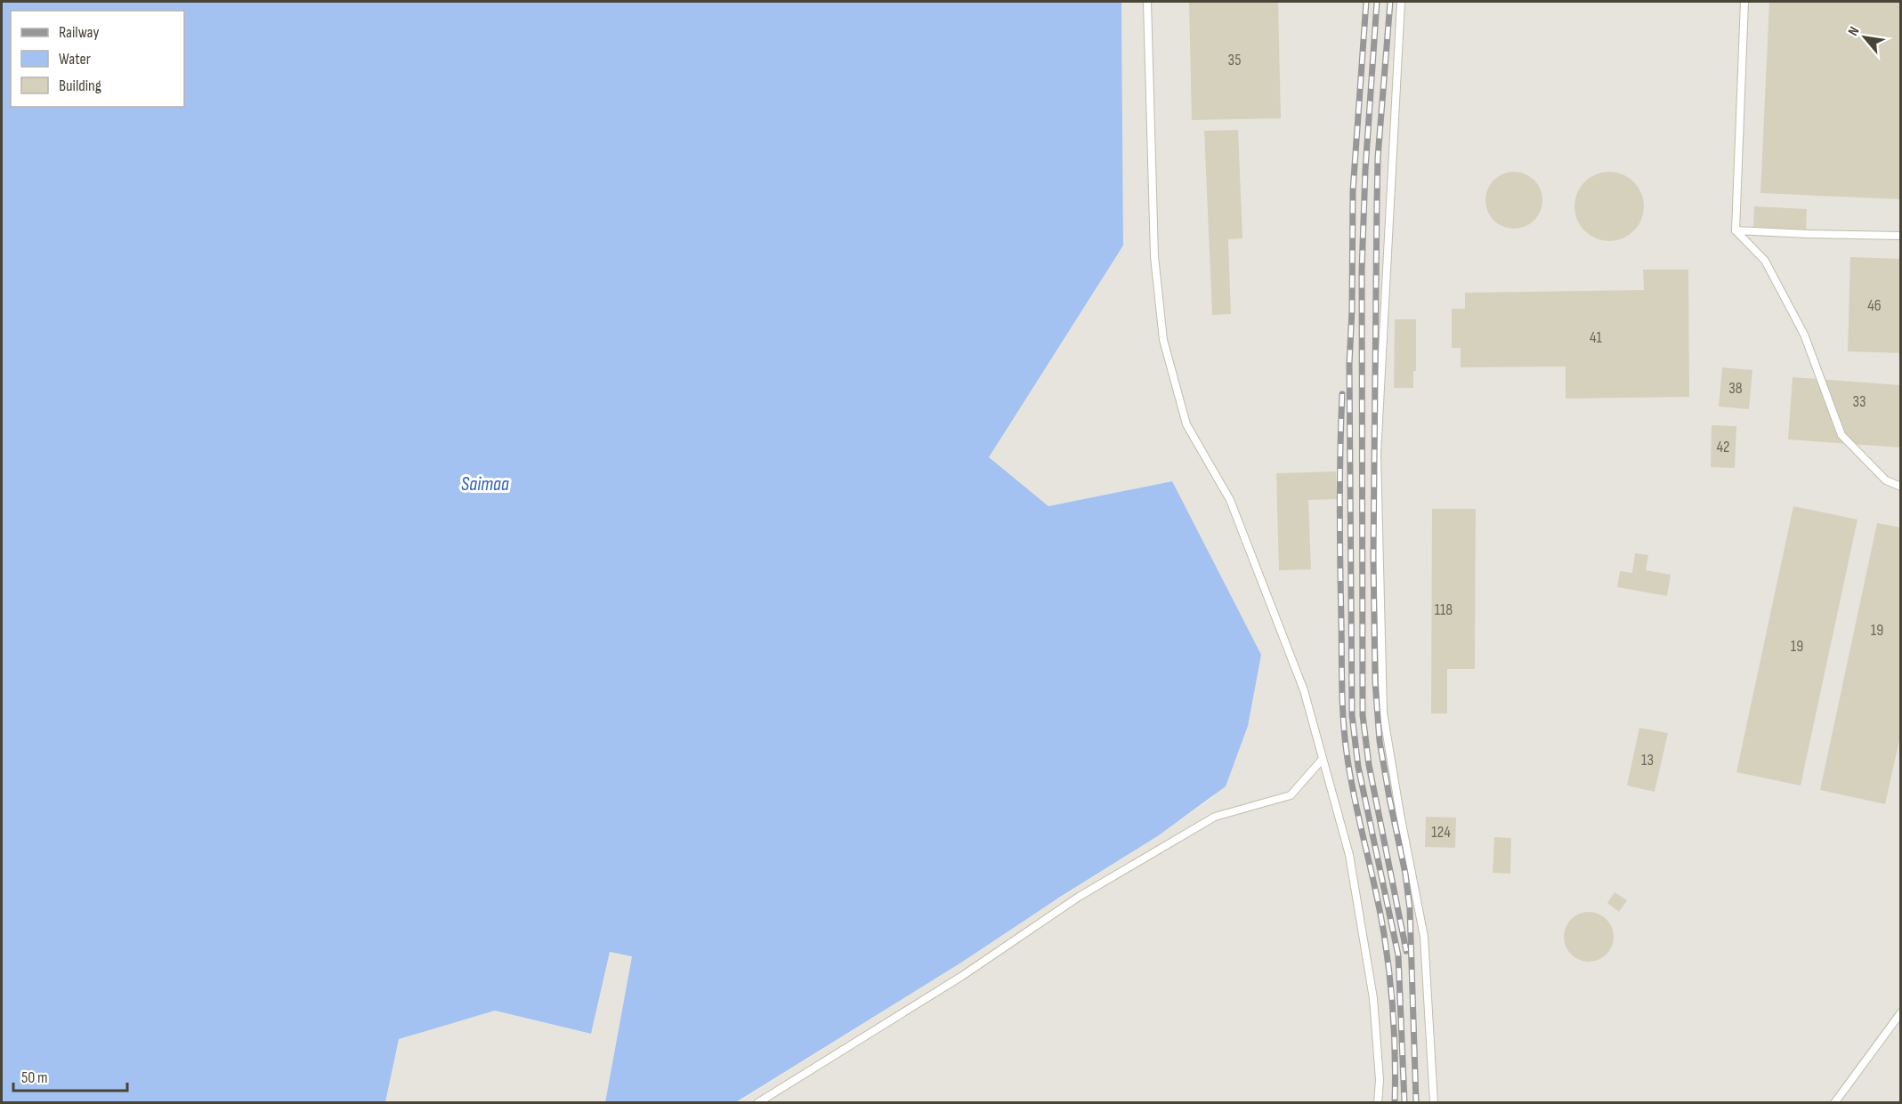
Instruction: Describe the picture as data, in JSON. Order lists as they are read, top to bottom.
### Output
{
  "water": ["Saimaa"],
  "house_numbers": [
    "35",
    "46",
    "41",
    "38",
    "33",
    "42",
    "118",
    "19",
    "19",
    "13",
    "124"
  ],
  "legend": ["Railway", "Water", "Building"],
  "scale_bar": "50 m",
  "north": "top left"
}
